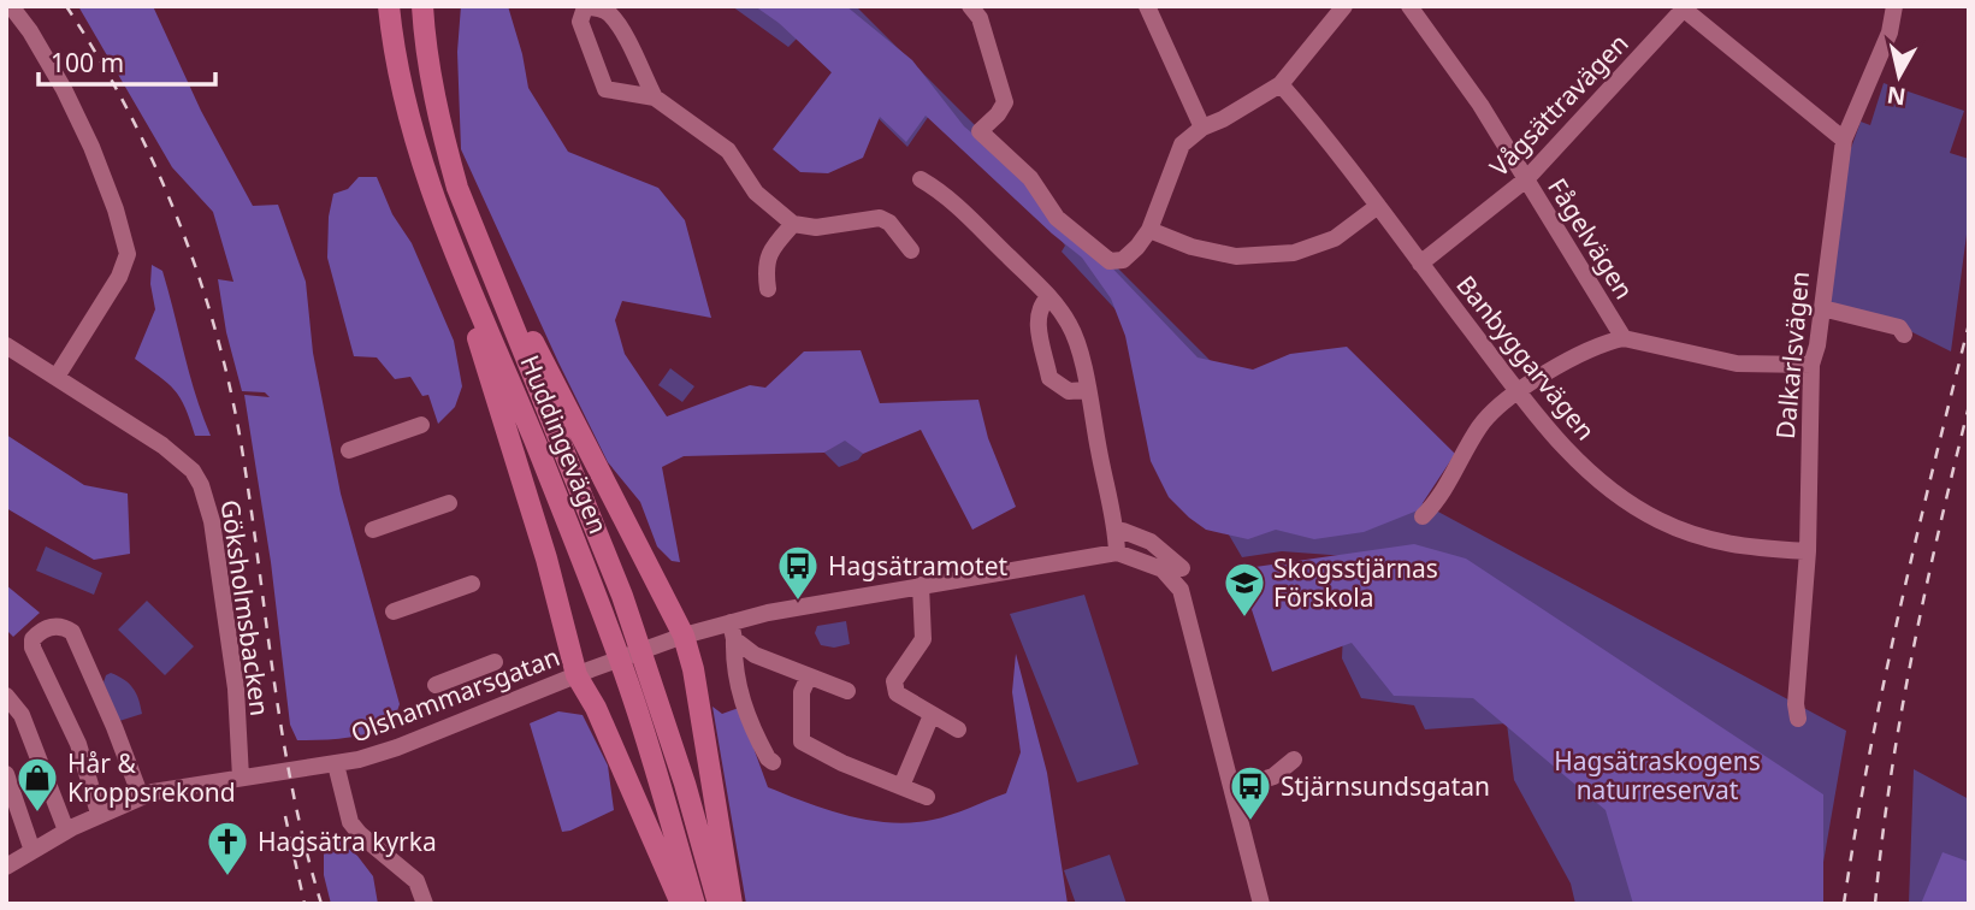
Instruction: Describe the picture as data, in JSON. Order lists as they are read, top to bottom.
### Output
{
  "streets": {
    "main road": ["Huddingevägen"],
    "street": [
      "Vågsättravägen",
      "Fågelvägen",
      "Dalkarlsvägen",
      "Banbyggarvägen",
      "Göksholmsbacken",
      "Olshammarsgatan"
    ]
  },
  "crossings": [
    ["Vågsättravägen", "Fågelvägen"],
    ["Vågsättravägen", "Banbyggarvägen"],
    ["Fågelvägen", "Dalkarlsvägen"],
    ["Dalkarlsvägen", "Banbyggarvägen"],
    ["Göksholmsbacken", "Olshammarsgatan"]
  ],
  "parks": ["Hagsätraskogens naturreservat"],
  "places": {
    "bus stop": ["Hagsätramotet", "Stjärnsundsgatan"],
    "school or university": ["Skogsstjärnas Förskola"],
    "shop": ["Hår & Kroppsrekond"],
    "church": ["Hagsätra kyrka"]
  },
  "scale_bar": "100 m",
  "north": "bottom"
}
